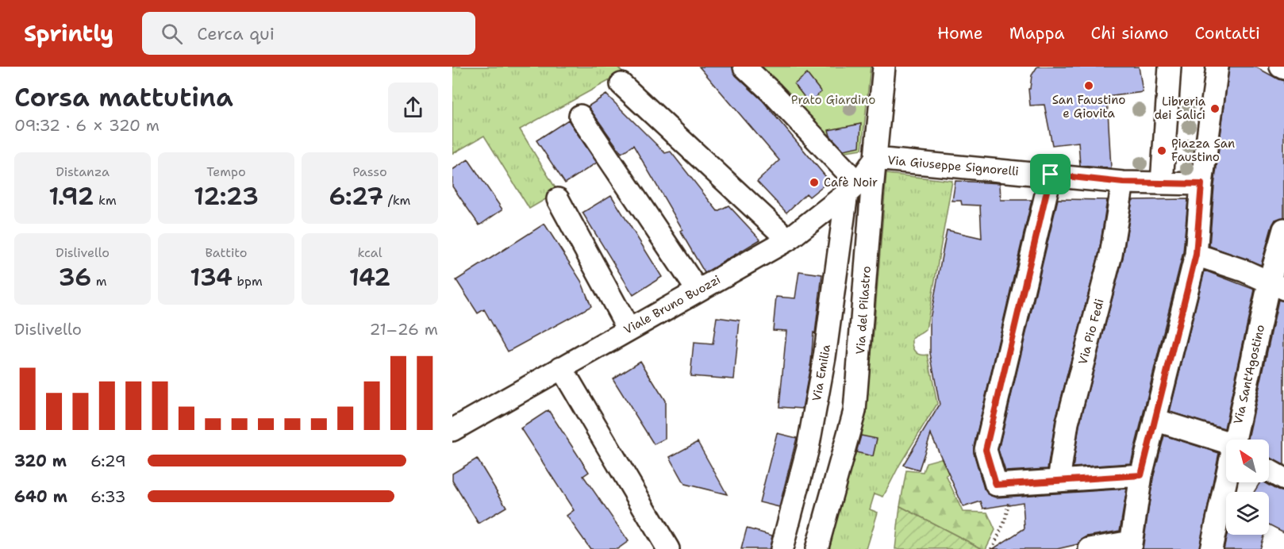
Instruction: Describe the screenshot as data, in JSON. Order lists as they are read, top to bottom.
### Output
{
  "streets": {
    "street": [
      "Via Giuseppe Signorelli",
      "Viale Bruno Buozzi",
      "Via del Pilastro",
      "Via Pio Fedi",
      "Via Emilia",
      "Via Sant'Agostino"
    ]
  },
  "crossings": [
    ["Via Giuseppe Signorelli", "Viale Bruno Buozzi"],
    ["Via Giuseppe Signorelli", "Via del Pilastro"],
    ["Via Giuseppe Signorelli", "Via Pio Fedi"],
    ["Viale Bruno Buozzi", "Via del Pilastro"],
    ["Viale Bruno Buozzi", "Via Emilia"]
  ],
  "parks": ["Prato Giardino"],
  "places": [
    "San Faustino e Giovita",
    "Libreria dei Salici",
    "Piazza San Faustino",
    "Cafè Noir"
  ],
  "north": "top left",
  "page": {
    "header": "Sprintly",
    "search": "Cerca qui",
    "nav": [
      "Home",
      "Mappa",
      "Chi siamo",
      "Contatti"
    ],
    "heading": ["Corsa mattutina", "09:32 · 6 × 320 m"],
    "stats": [
      ["Distanza", "1.92 km"],
      ["Tempo", "12:23"],
      ["Passo", "6:27 /km"],
      ["Dislivello", "36 m"],
      ["Battito", "134 bpm"],
      ["kcal", "142"]
    ],
    "chart": ["Dislivello", "21–26 m"],
    "list": [
      {
        "name": "320 m",
        "note": "6:29"
      },
      {
        "name": "640 m",
        "note": "6:33"
      }
    ]
  }
}
